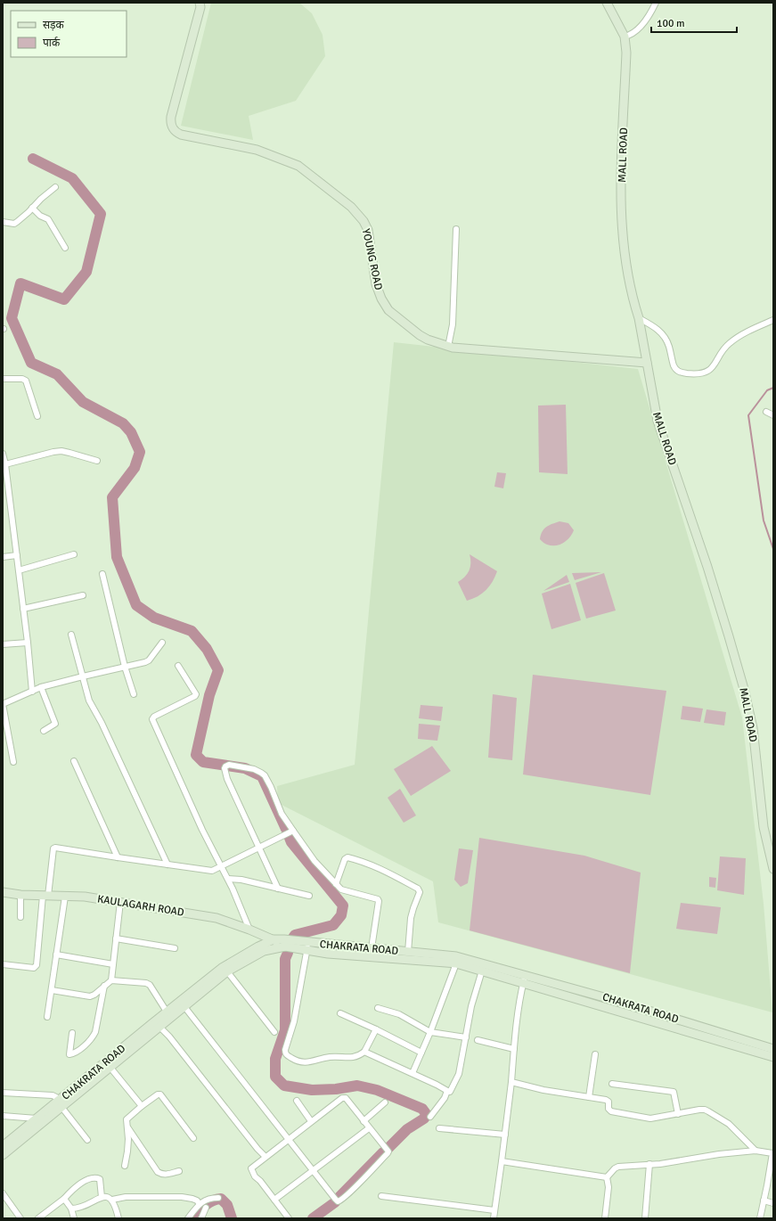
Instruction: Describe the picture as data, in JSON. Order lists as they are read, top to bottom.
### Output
{
  "streets": {
    "street": [
      "MALL ROAD",
      "YOUNG ROAD",
      "KAULAGARH ROAD",
      "CHAKRATA ROAD"
    ]
  },
  "crossings": [
    ["MALL ROAD", "YOUNG ROAD"],
    ["KAULAGARH ROAD", "CHAKRATA ROAD"]
  ],
  "legend": ["सड़क", "पार्क"],
  "scale_bar": "100 m"
}
